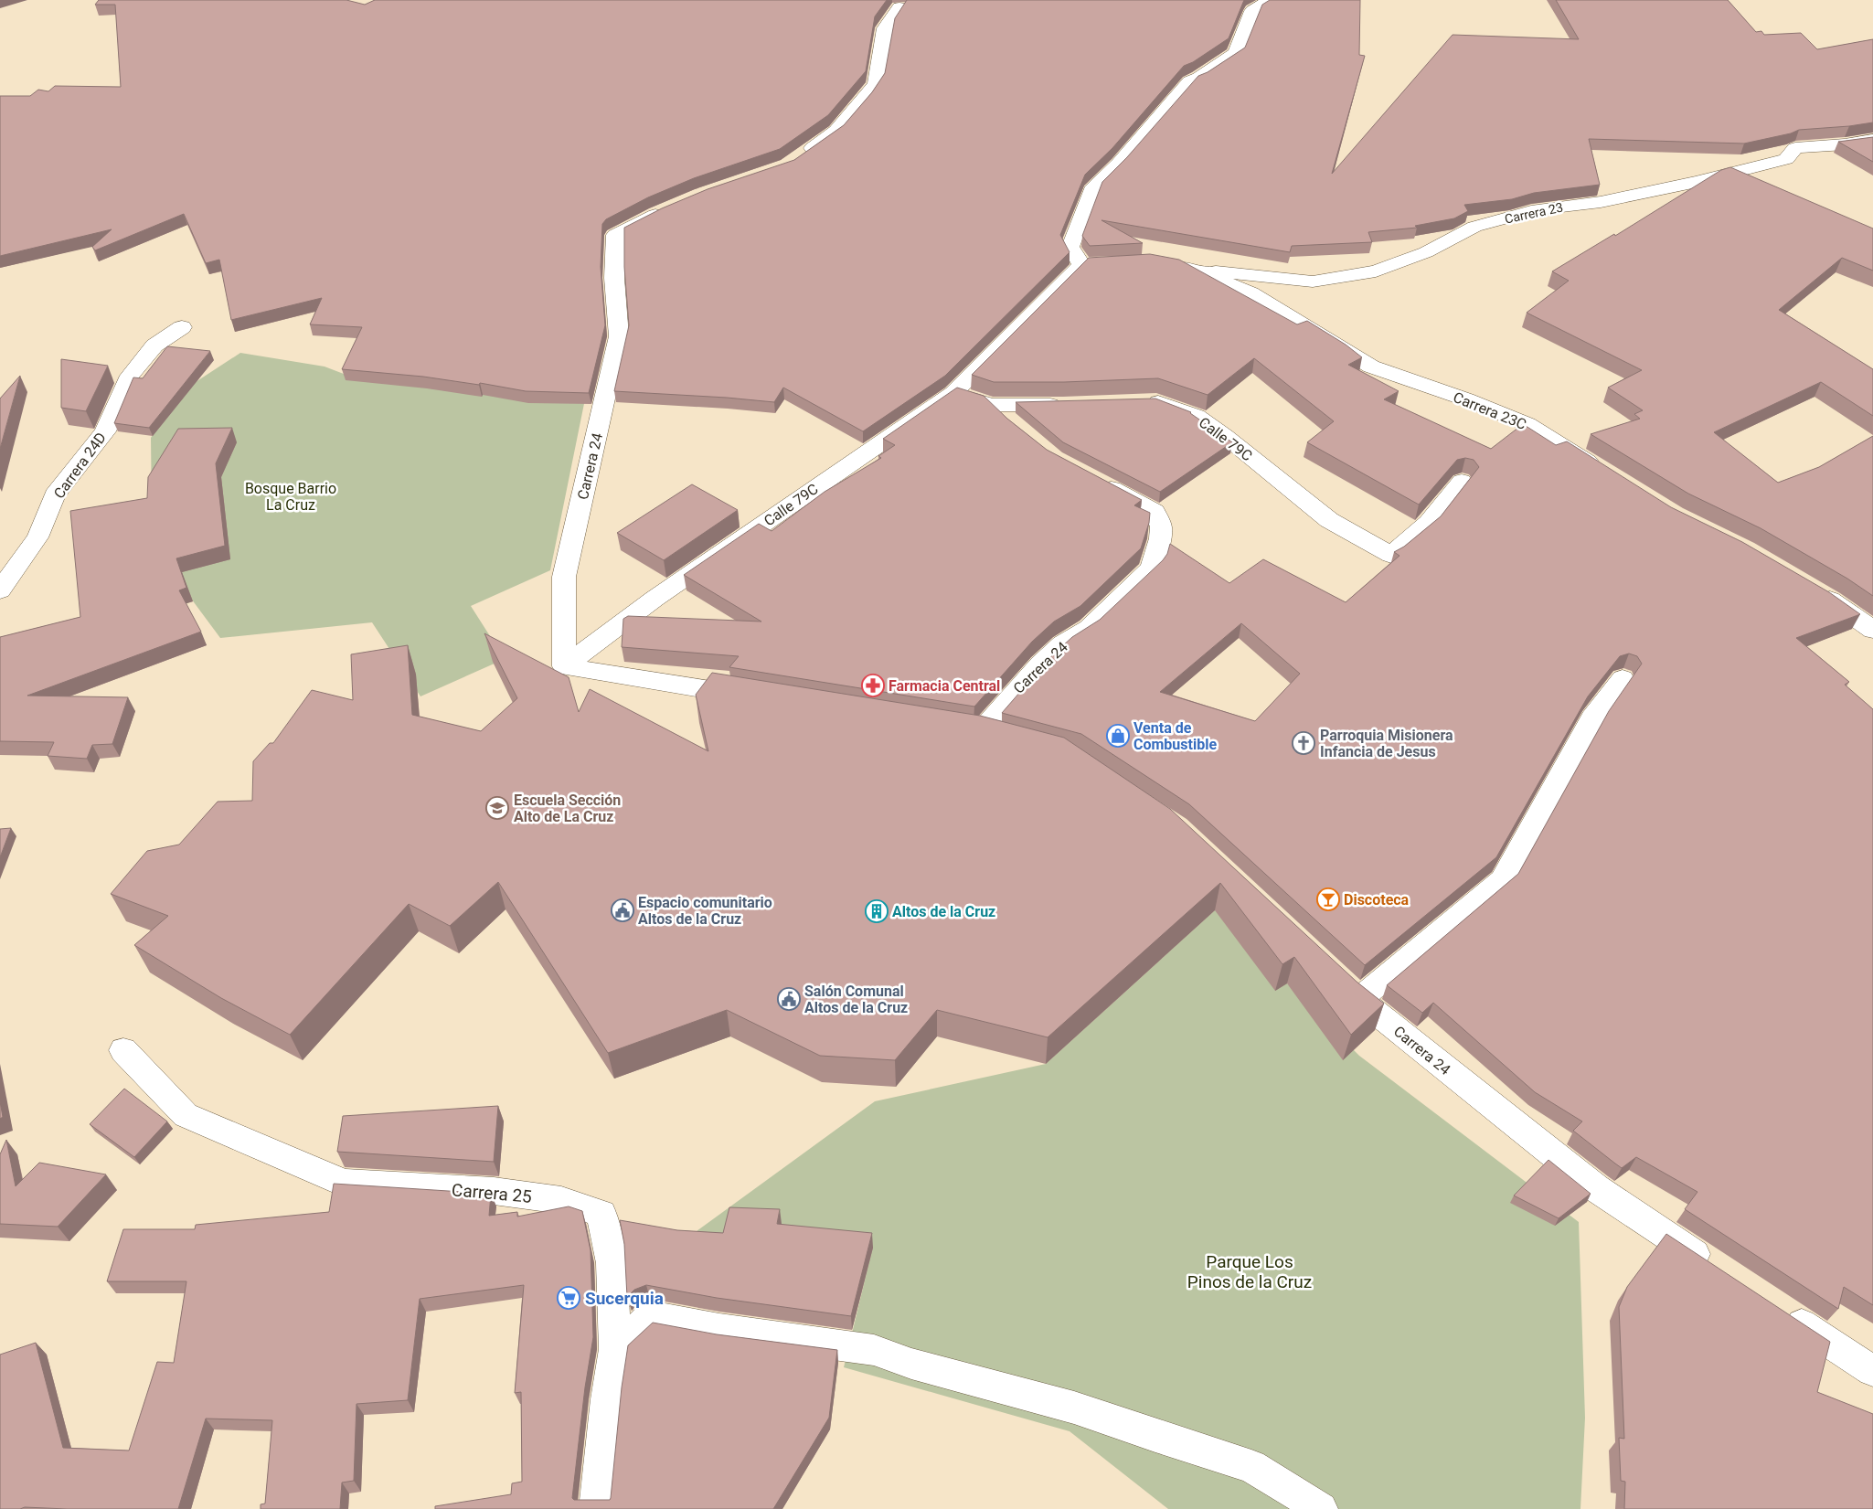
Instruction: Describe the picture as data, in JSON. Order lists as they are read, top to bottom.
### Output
{
  "streets": {
    "street": [
      "Carrera 23",
      "Carrera 23C",
      "Calle 79C",
      "Carrera 24D",
      "Carrera 24",
      "Carrera 25"
    ]
  },
  "crossings": [
    ["Carrera 23", "Carrera 23C"],
    ["Calle 79C", "Carrera 24"]
  ],
  "parks": ["Bosque Barrio La Cruz", "Parque Los Pinos de la Cruz"],
  "places": {
    "pharmacy": ["Farmacia Central"],
    "shop": ["Venta de Combustible"],
    "church": ["Parroquia Misionera Infancia de Jesus"],
    "school or university": ["Escuela Sección Alto de La Cruz"],
    "bar": ["Discoteca"],
    "public building": ["Espacio comunitario Altos de la Cruz", "Salón Comunal Altos de la Cruz"],
    "building": ["Altos de la Cruz"],
    "supermarket": ["Sucerquia"]
  }
}
